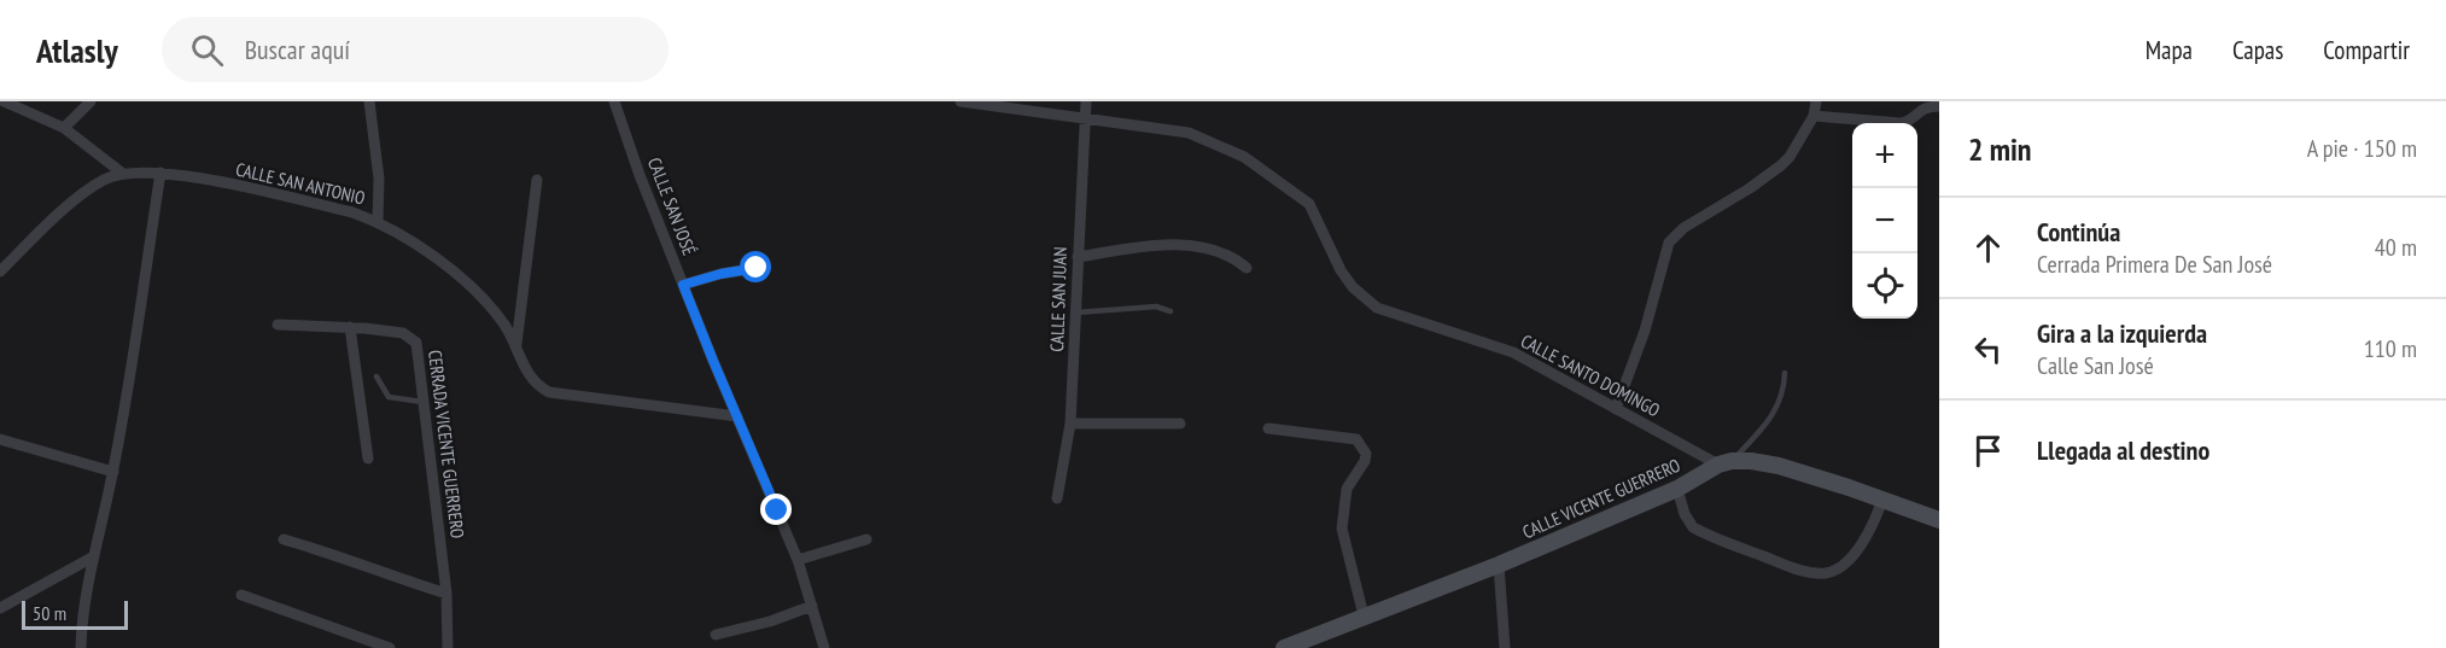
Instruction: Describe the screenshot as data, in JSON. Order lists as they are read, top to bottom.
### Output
{
  "streets": {
    "street": [
      "CALLE SAN ANTONIO",
      "CALLE SAN JOSÉ",
      "CALLE SAN JUAN",
      "CALLE SANTO DOMINGO",
      "CERRADA VICENTE GUERRERO",
      "CALLE VICENTE GUERRERO"
    ]
  },
  "crossings": [
    ["CALLE SAN ANTONIO", "CALLE SAN JOSÉ"],
    ["CALLE SAN JUAN", "CALLE SANTO DOMINGO"],
    ["CALLE SANTO DOMINGO", "CALLE VICENTE GUERRERO"]
  ],
  "scale_bar": "50 m",
  "page": {
    "header": "Atlasly",
    "search": "Buscar aquí",
    "nav": ["Mapa", "Capas", "Compartir"],
    "heading": ["2 min", "A pie · 150 m"],
    "map_buttons": ["+", "−"],
    "list": [
      ["Continúa", "Cerrada Primera De San José", "40 m"],
      ["Gira a la izquierda", "Calle San José", "110 m"],
      "Llegada al destino"
    ],
    "scale": "50 m"
  }
}
